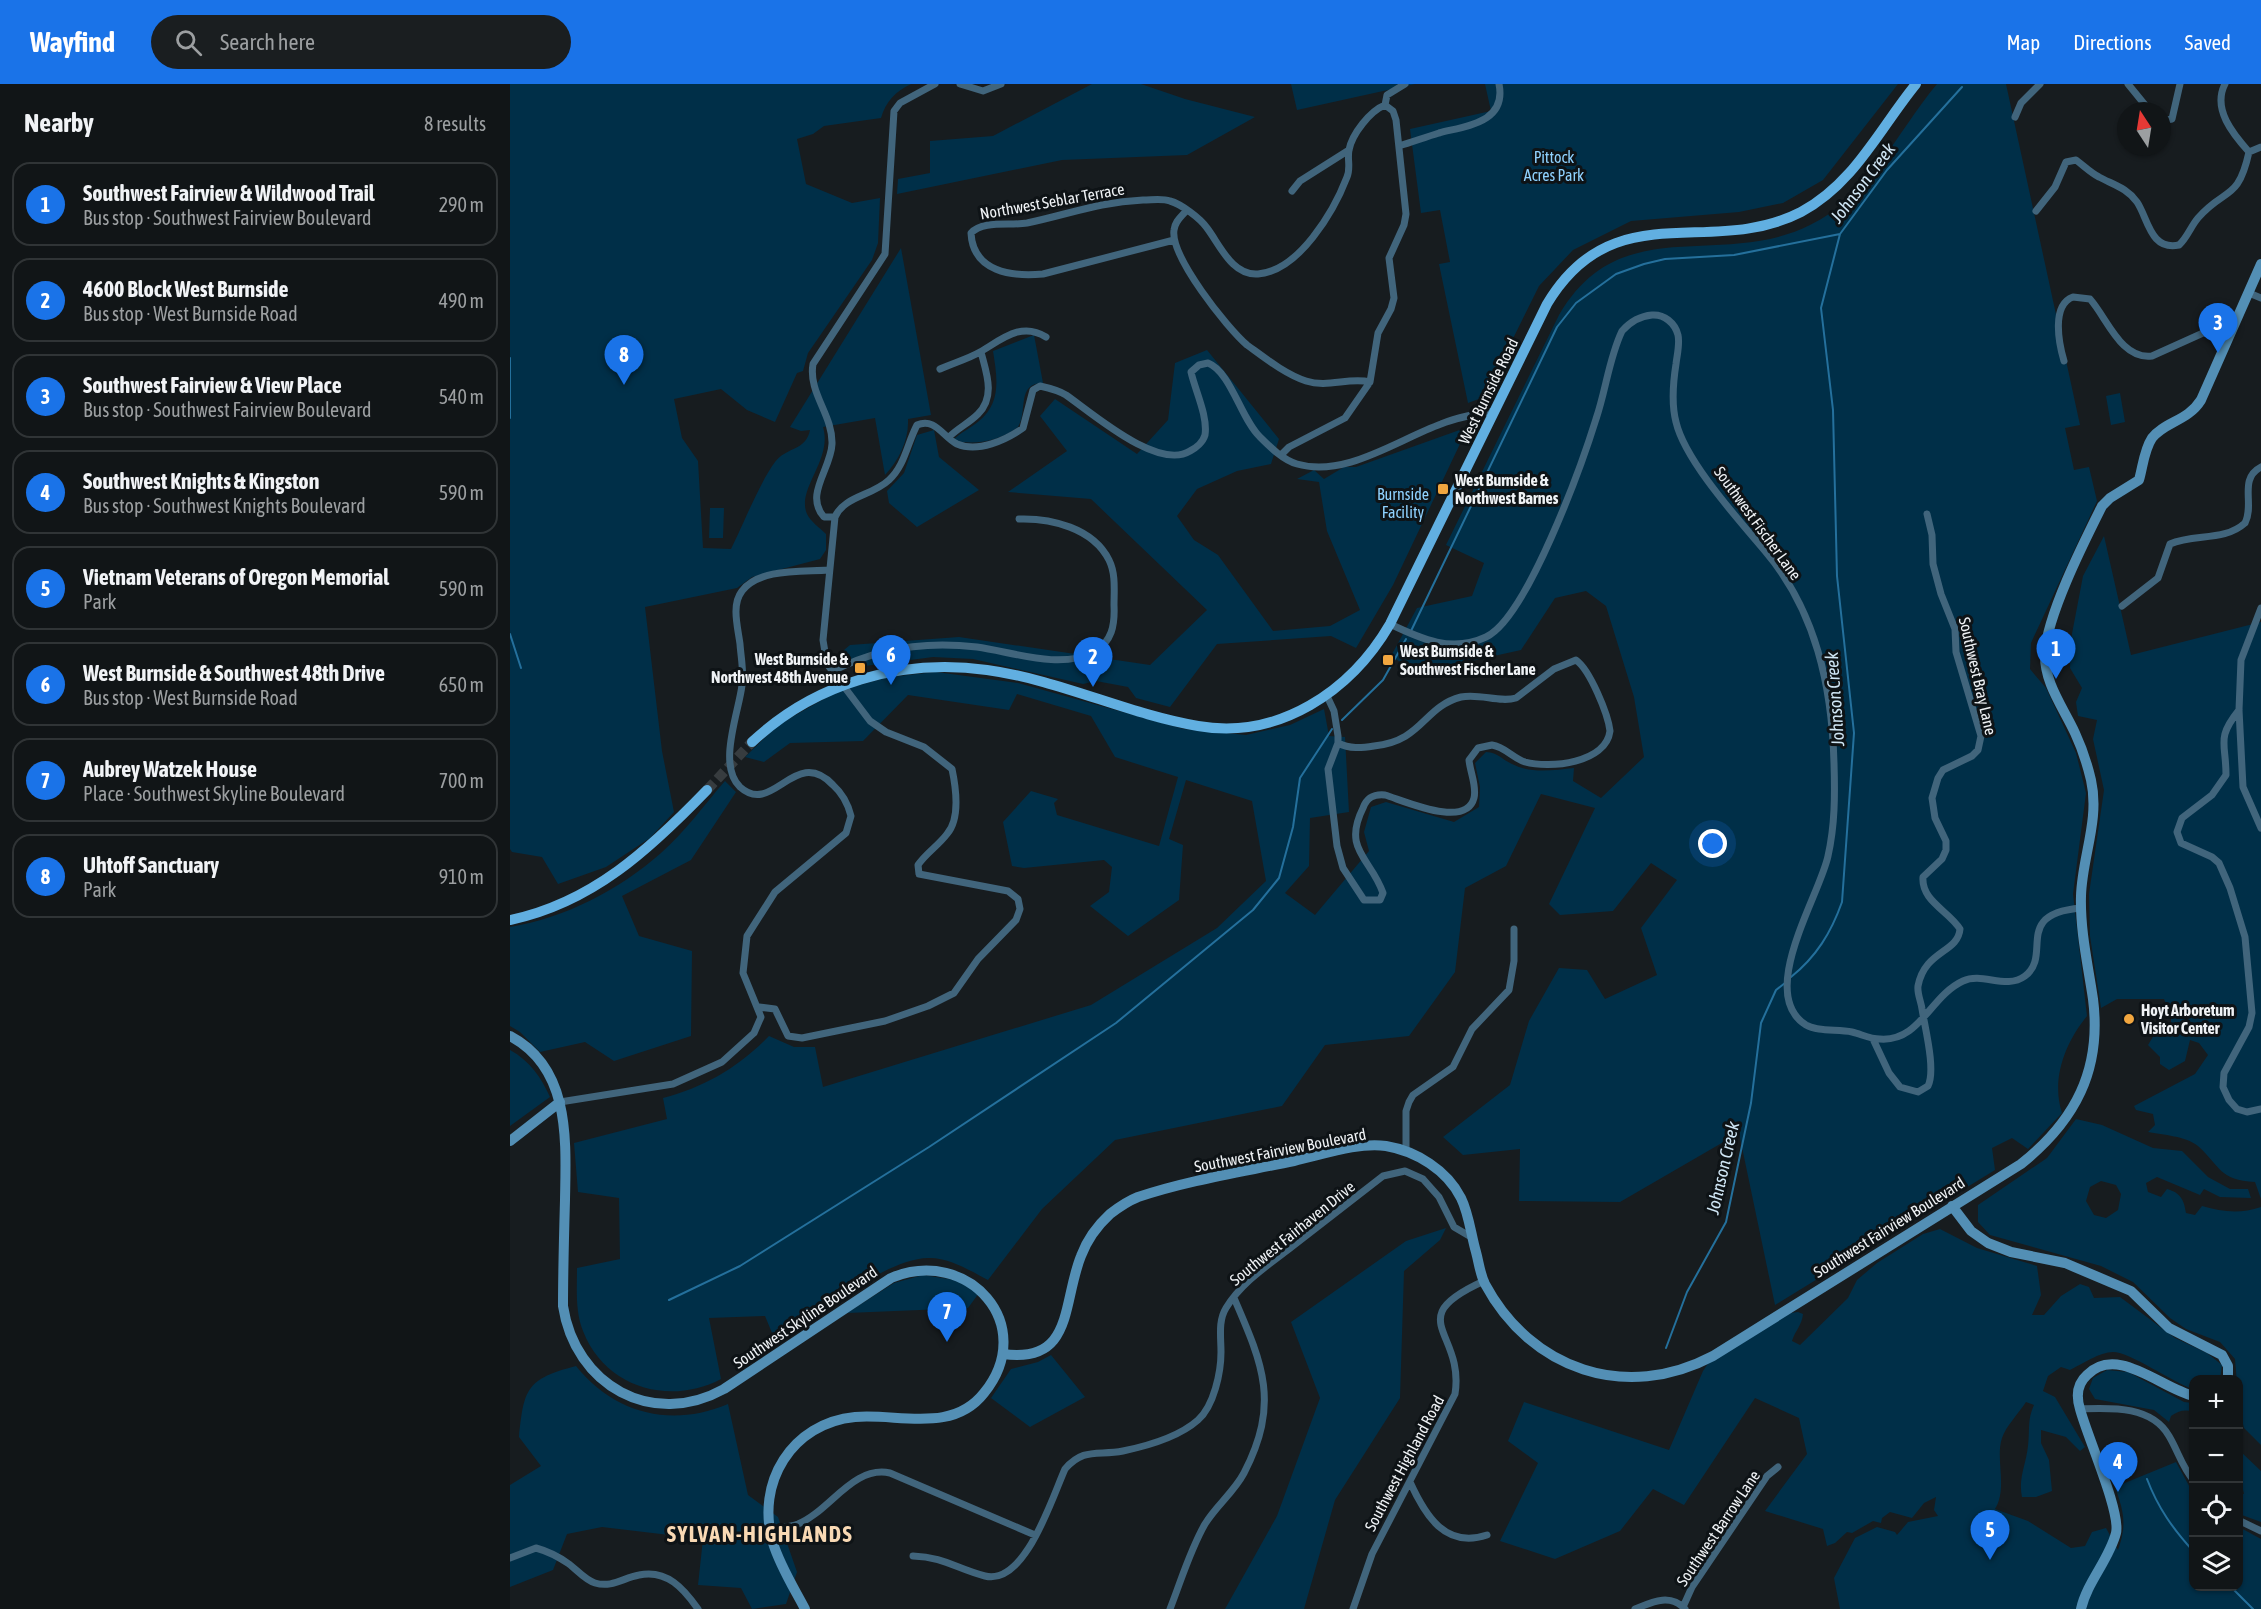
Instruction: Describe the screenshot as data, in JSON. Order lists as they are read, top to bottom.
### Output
{
  "streets": {
    "main road": ["West Burnside Road"],
    "street": [
      "Northwest Seblar Terrace",
      "Southwest Fischer Lane",
      "Southwest Bray Lane",
      "Southwest Fairview Boulevard",
      "Southwest Fairhaven Drive",
      "Southwest Skyline Boulevard",
      "Southwest Highland Road",
      "Southwest Barrow Lane"
    ]
  },
  "crossings": [
    ["West Burnside Road", "Southwest Fischer Lane"],
    ["Southwest Fischer Lane", "Southwest Bray Lane"],
    ["Southwest Fischer Lane", "Southwest Fairview Boulevard"],
    ["Southwest Fairview Boulevard", "Southwest Fairhaven Drive"],
    ["Southwest Fairview Boulevard", "Southwest Skyline Boulevard"],
    ["Southwest Fairview Boulevard", "Southwest Highland Road"]
  ],
  "districts": ["SYLVAN-HIGHLANDS"],
  "water": ["Johnson Creek"],
  "parks": ["Pittock Acres Park", "Burnside Facility"],
  "places": {
    "transit": ["West Burnside & Northwest Barnes", "West Burnside & Southwest Fischer Lane", "West Burnside & Northwest 48th Avenue"],
    "other": ["Hoyt Arboretum Visitor Center"]
  },
  "north": "top",
  "page": {
    "header": "Wayfind",
    "search": "Search here",
    "nav": ["Map", "Directions", "Saved"],
    "heading": ["Nearby", "8 results"],
    "list": [
      {
        "mark": "1",
        "name": "Southwest Fairview & Wildwood Trail",
        "note": "Bus stop · Southwest Fairview Boulevard",
        "value": "290 m"
      },
      {
        "mark": "2",
        "name": "4600 Block West Burnside",
        "note": "Bus stop · West Burnside Road",
        "value": "490 m"
      },
      {
        "mark": "3",
        "name": "Southwest Fairview & View Place",
        "note": "Bus stop · Southwest Fairview Boulevard",
        "value": "540 m"
      },
      {
        "mark": "4",
        "name": "Southwest Knights & Kingston",
        "note": "Bus stop · Southwest Knights Boulevard",
        "value": "590 m"
      },
      {
        "mark": "5",
        "name": "Vietnam Veterans of Oregon Memorial",
        "note": "Park",
        "value": "590 m"
      },
      {
        "mark": "6",
        "name": "West Burnside & Southwest 48th Drive",
        "note": "Bus stop · West Burnside Road",
        "value": "650 m"
      },
      {
        "mark": "7",
        "name": "Aubrey Watzek House",
        "note": "Place · Southwest Skyline Boulevard",
        "value": "700 m"
      },
      {
        "mark": "8",
        "name": "Uhtoff Sanctuary",
        "note": "Park",
        "value": "910 m"
      }
    ],
    "pins": [
      "3",
      "8",
      "1",
      "6",
      "2",
      "7",
      "4",
      "5"
    ],
    "map_buttons": ["+", "−"]
  }
}
